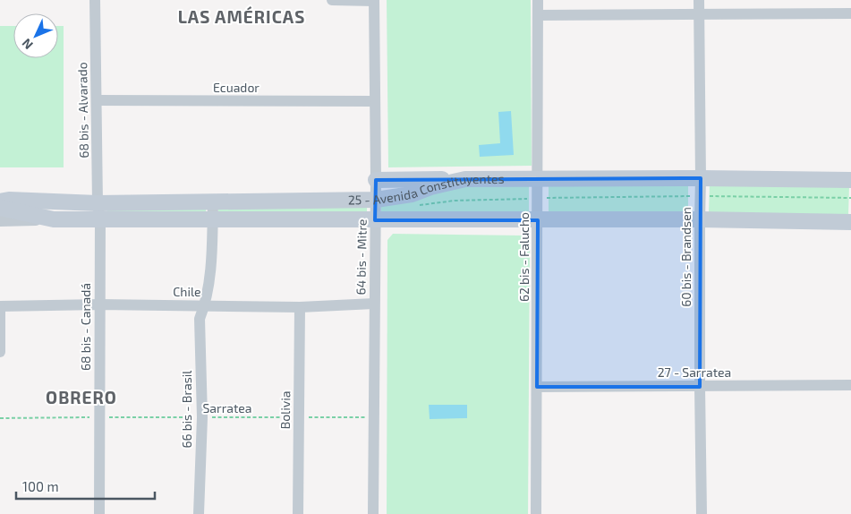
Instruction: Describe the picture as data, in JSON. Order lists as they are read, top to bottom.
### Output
{
  "streets": {
    "main road": ["25 - Avenida Constituyentes"],
    "street": [
      "Ecuador",
      "68 bis - Alvarado",
      "64 bis - Mitre",
      "62 bis - Falucho",
      "60 bis - Brandsen",
      "Chile",
      "68 bis - Canadá",
      "27 - Sarratea",
      "66 bis - Brasil",
      "Bolivia"
    ],
    "path": ["Sarratea"]
  },
  "crossings": [
    ["Ecuador", "68 bis - Alvarado"],
    ["Ecuador", "64 bis - Mitre"],
    ["68 bis - Alvarado", "25 - Avenida Constituyentes"],
    ["68 bis - Alvarado", "68 bis - Canadá"],
    ["25 - Avenida Constituyentes", "64 bis - Mitre"],
    ["25 - Avenida Constituyentes", "62 bis - Falucho"],
    ["25 - Avenida Constituyentes", "60 bis - Brandsen"],
    ["25 - Avenida Constituyentes", "68 bis - Canadá"],
    ["25 - Avenida Constituyentes", "66 bis - Brasil"],
    ["64 bis - Mitre", "Chile"],
    ["64 bis - Mitre", "Sarratea"],
    ["62 bis - Falucho", "27 - Sarratea"],
    ["60 bis - Brandsen", "27 - Sarratea"],
    ["Chile", "68 bis - Canadá"],
    ["Chile", "66 bis - Brasil"],
    ["Chile", "Bolivia"],
    ["68 bis - Canadá", "Sarratea"],
    ["Sarratea", "66 bis - Brasil"],
    ["Sarratea", "Bolivia"]
  ],
  "districts": ["LAS AMÉRICAS", "OBRERO"],
  "scale_bar": "100 m",
  "north": "bottom left"
}
